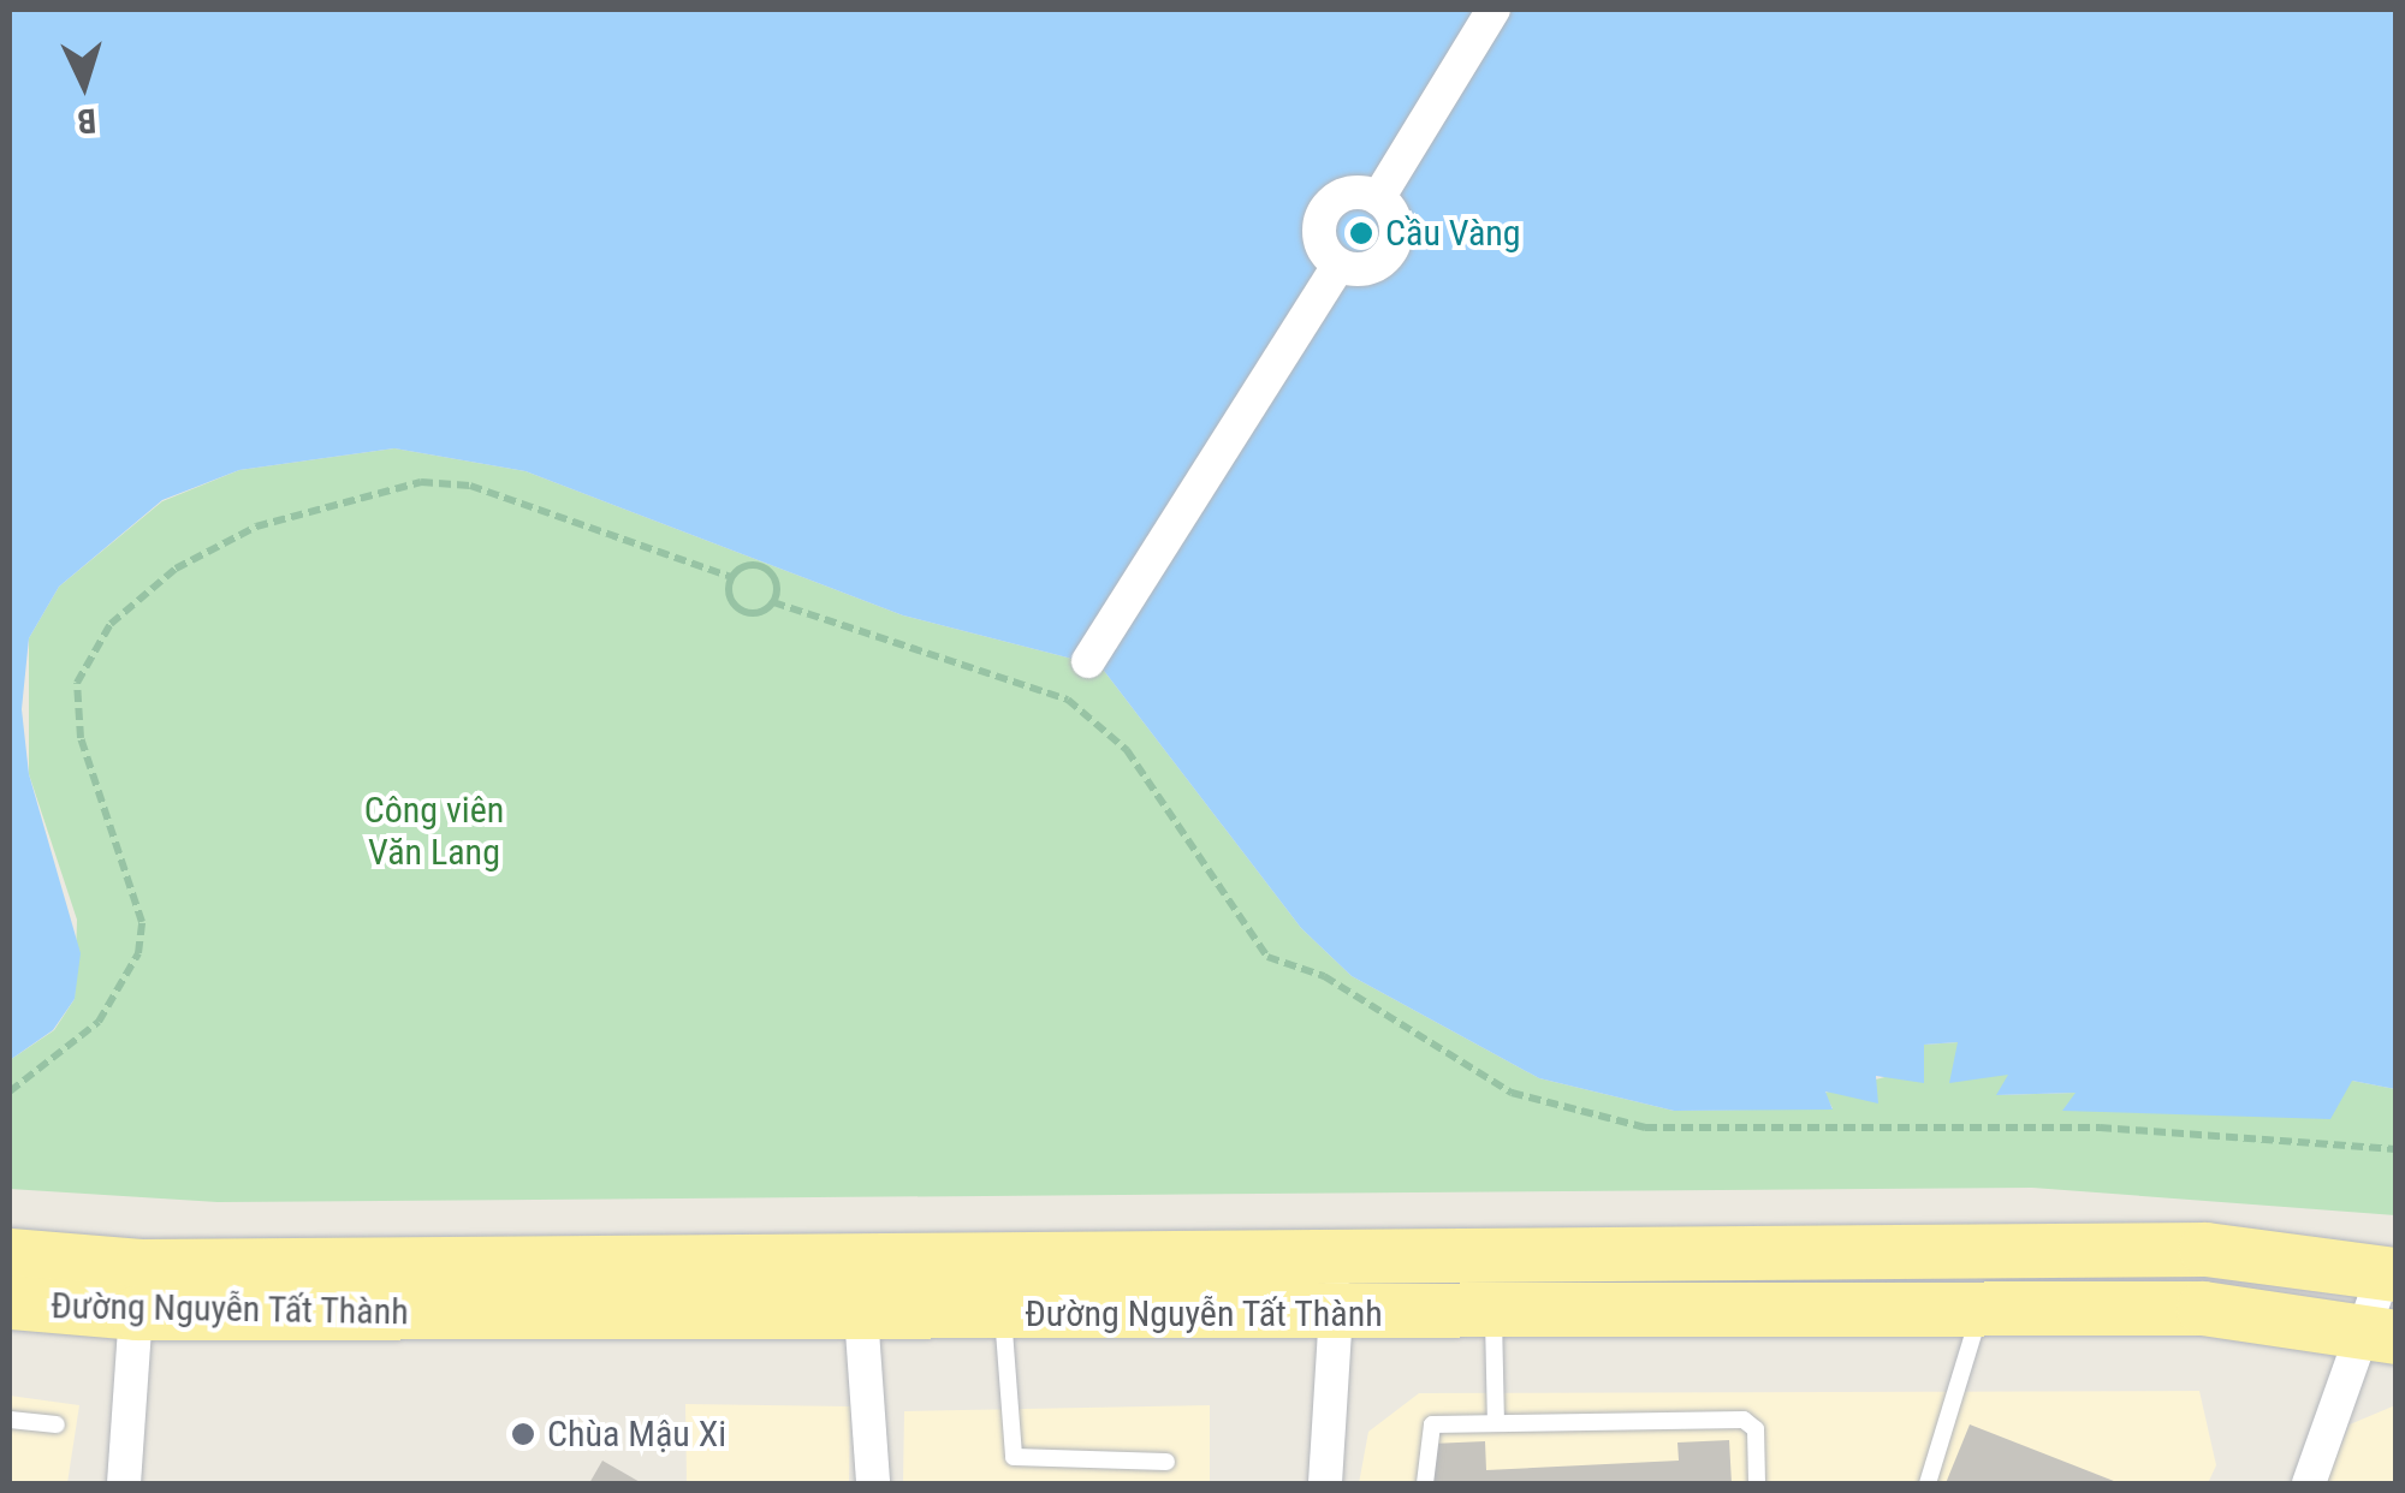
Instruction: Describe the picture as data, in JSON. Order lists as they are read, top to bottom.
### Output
{
  "streets": {
    "main road": ["Đường Nguyễn Tất Thành"]
  },
  "parks": ["Công viên Văn Lang"],
  "places": ["Cầu Vàng", "Chùa Mậu Xi"],
  "north": "bottom"
}
